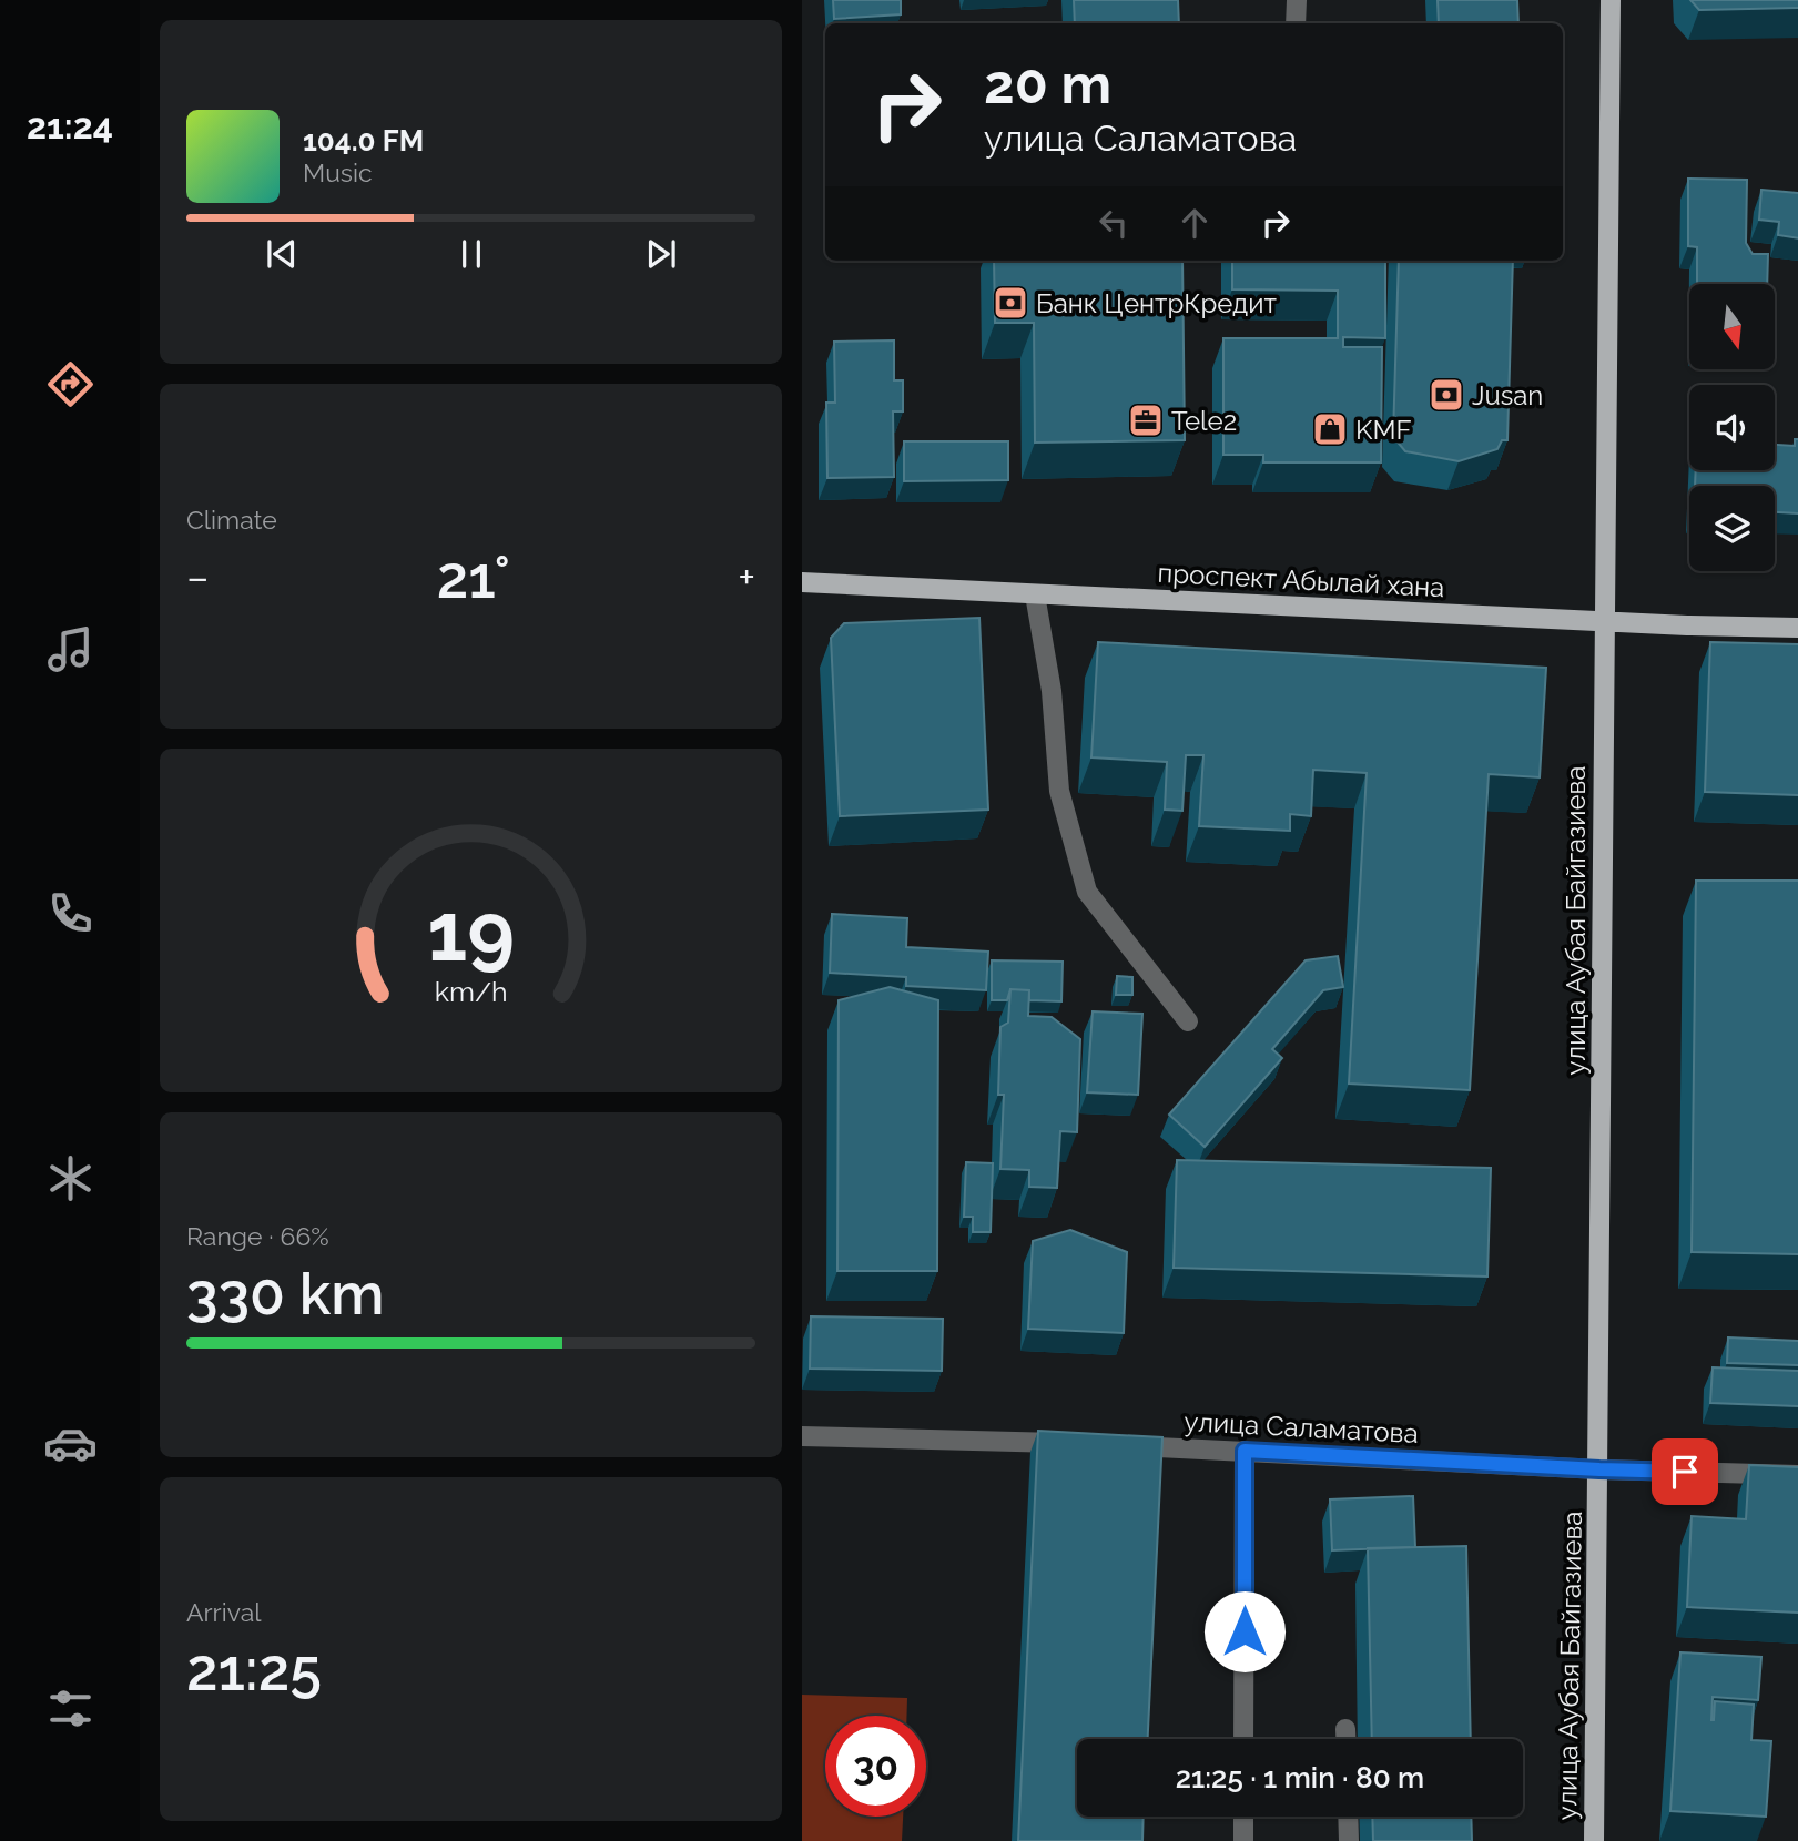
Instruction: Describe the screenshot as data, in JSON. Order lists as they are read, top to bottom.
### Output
{
  "streets": {
    "main road": ["проспект Абылай хана", "улица Аубая Байгазиева"],
    "street": ["улица Саламатова"]
  },
  "crossings": [
    ["проспект Абылай хана", "улица Аубая Байгазиева"],
    ["улица Аубая Байгазиева", "улица Саламатова"]
  ],
  "places": {
    "bank": ["Банк ЦентрКредит", "Jusan"],
    "office": ["Tele2"],
    "shop": ["KMF"]
  },
  "north": "bottom",
  "page": {
    "tabs": "21:24",
    "turn": ["20 m", "улица Саламатова"],
    "song": ["104.0 FM", "Music"],
    "tile": [
      "Climate",
      ["Range · 66%", "330 km"],
      ["Arrival", "21:25"]
    ],
    "heat": ["−", "21°", "+"],
    "limit": "30",
    "trip": "21:25 · 1 min · 80 m",
    "gauge": ["19", "km/h"]
  }
}
